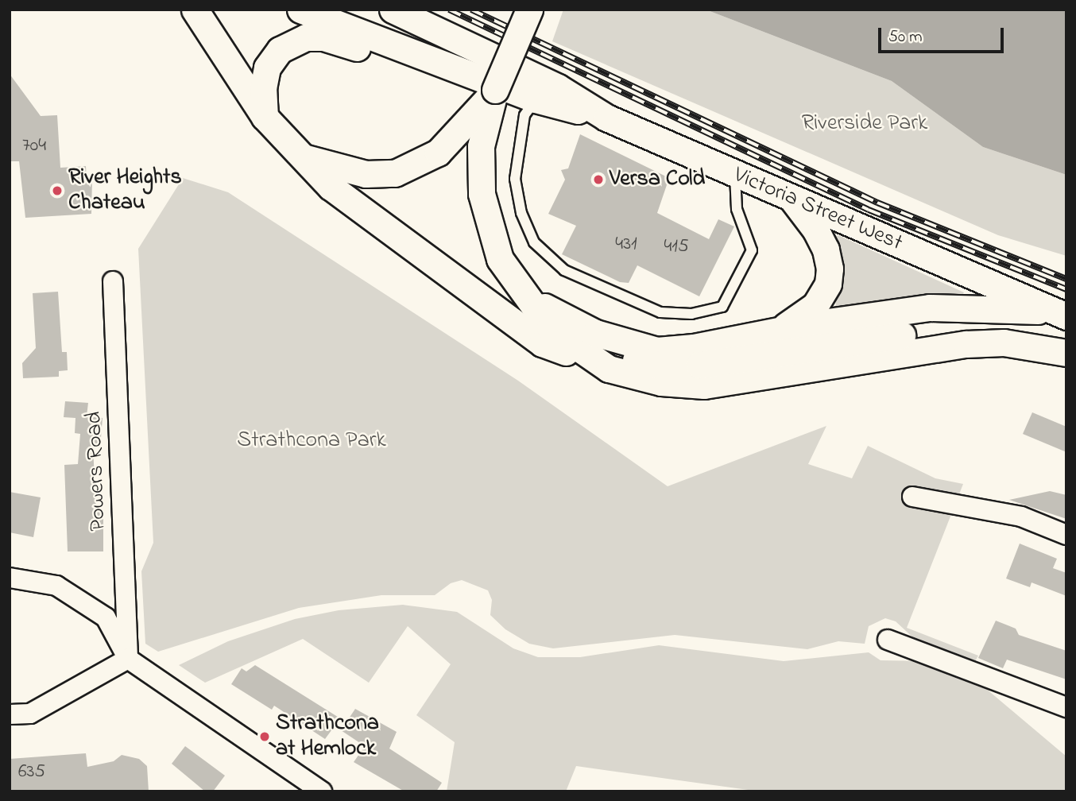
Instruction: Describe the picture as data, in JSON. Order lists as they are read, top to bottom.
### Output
{
  "streets": {
    "main road": ["Victoria Street West"],
    "street": ["Powers Road"]
  },
  "parks": ["Riverside Park", "Strathcona Park"],
  "places": ["Versa Cold", "River Heights Chateau", "Strathcona at Hemlock"],
  "house_numbers": [
    "704",
    "431",
    "415",
    "635"
  ],
  "scale_bar": "50 m"
}
